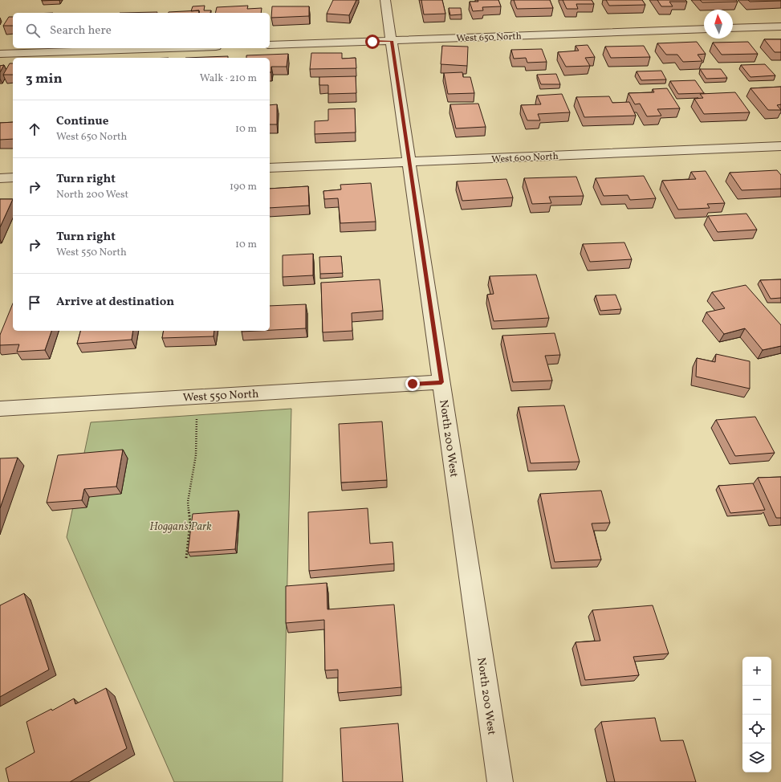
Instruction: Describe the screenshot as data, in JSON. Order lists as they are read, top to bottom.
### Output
{
  "streets": {
    "street": [
      "West 650 North",
      "West 600 North",
      "West 550 North",
      "North 200 West"
    ]
  },
  "crossings": [
    ["West 650 North", "North 200 West"],
    ["West 600 North", "North 200 West"],
    ["West 550 North", "North 200 West"]
  ],
  "parks": ["Hoggan's Park"],
  "north": "top",
  "page": {
    "search": "Search here",
    "heading": ["3 min", "Walk · 210 m"],
    "list": [
      ["Continue", "West 650 North", "10 m"],
      ["Turn right", "North 200 West", "190 m"],
      ["Turn right", "West 550 North", "10 m"],
      "Arrive at destination"
    ],
    "map_buttons": ["+", "−"]
  }
}
